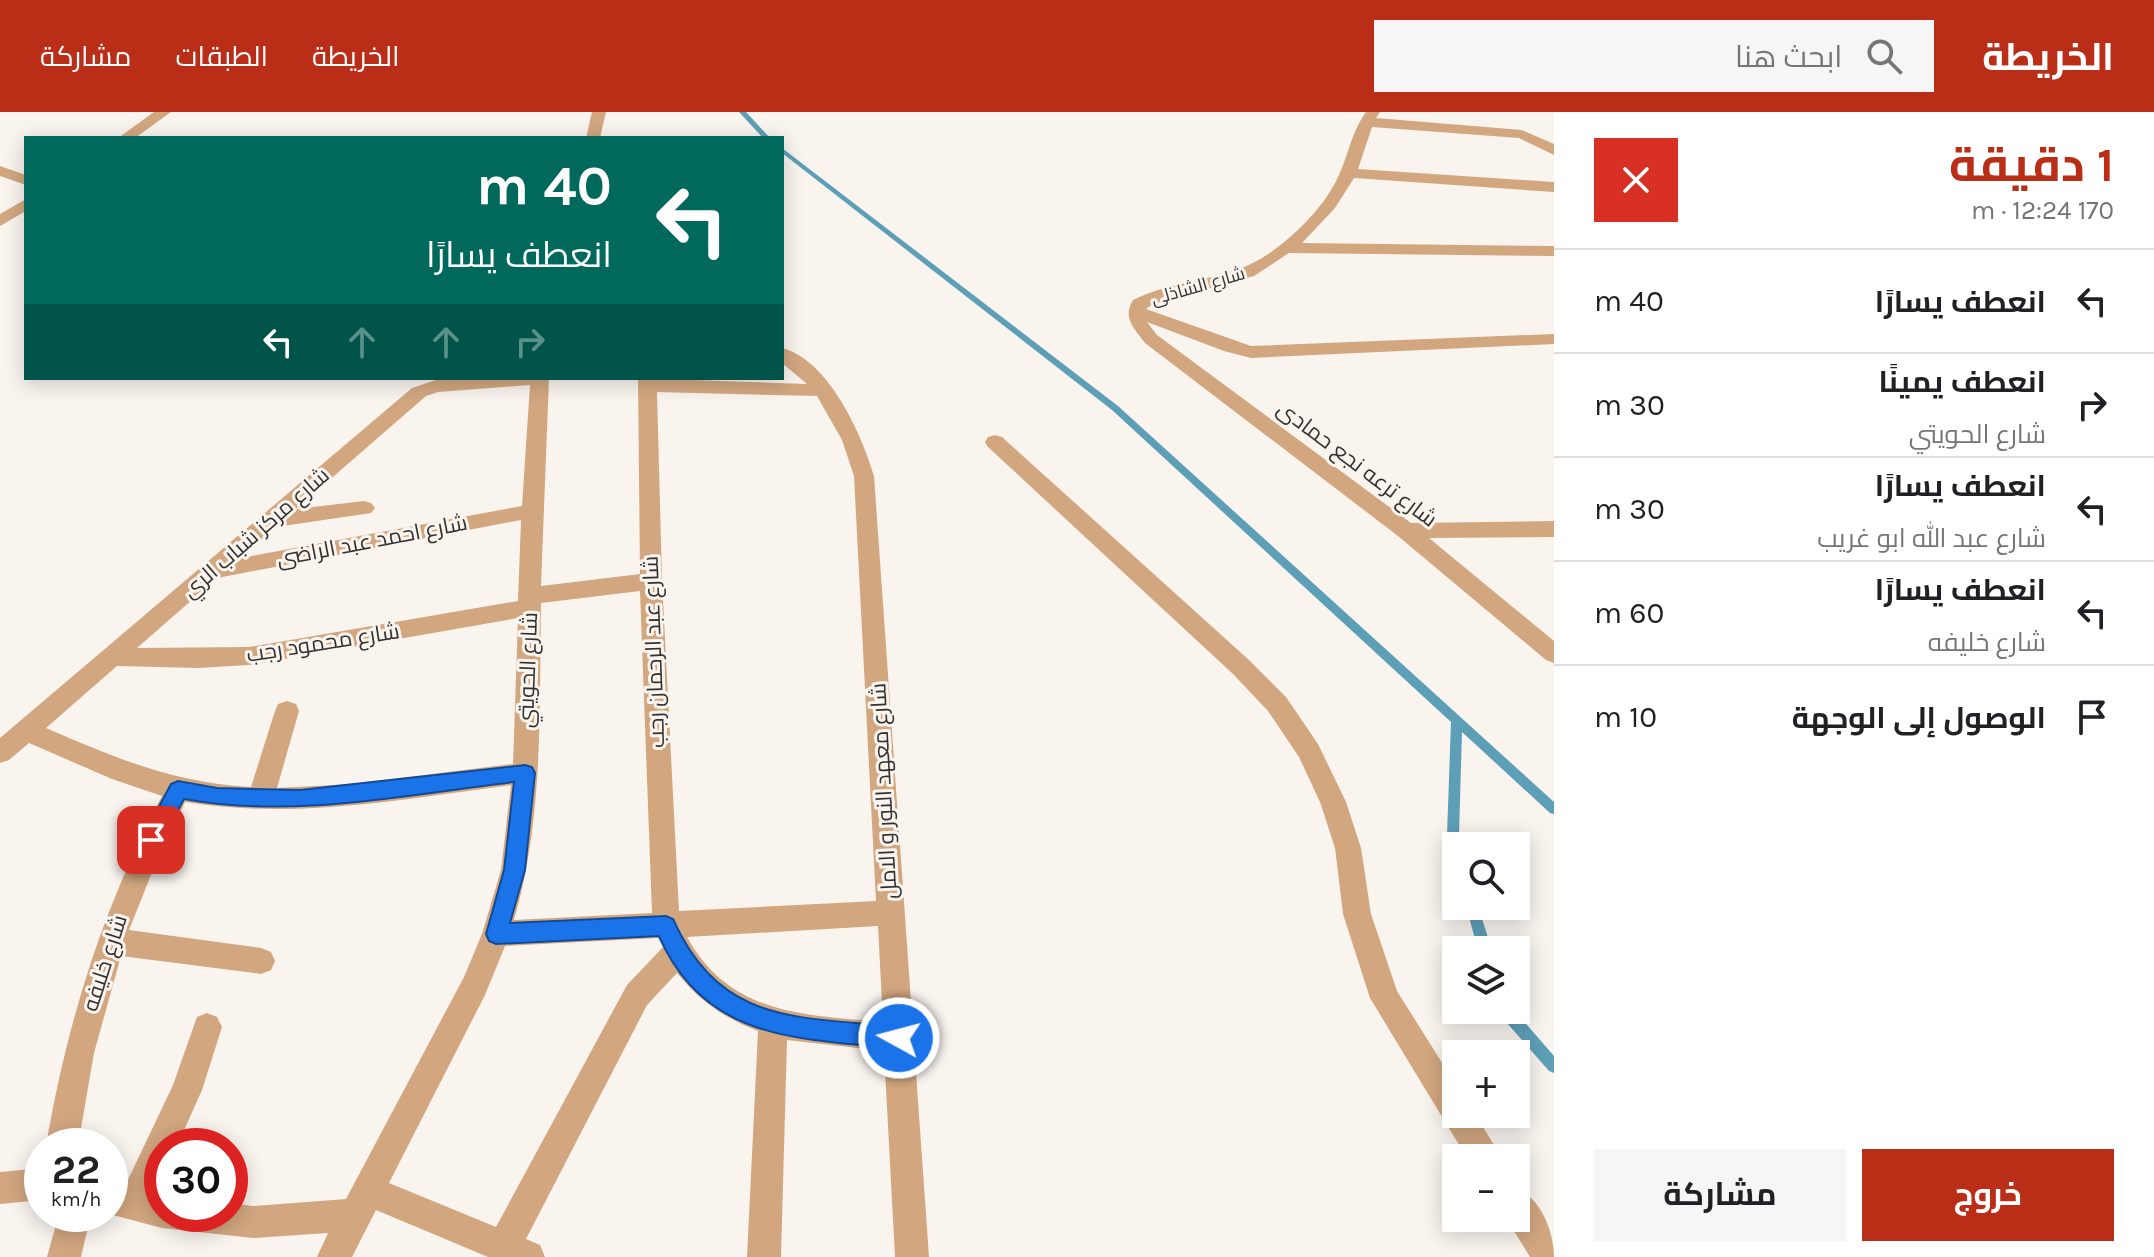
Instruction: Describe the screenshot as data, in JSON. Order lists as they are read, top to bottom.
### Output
{
  "streets": {
    "street": [
      "شارع الشاذلى",
      "شارع ترعه نجع حمادى",
      "شارع مركز شباب الري",
      "شارع احمد عبد الراضى",
      "شارع محمود رجب",
      "شارع عبد الرحمان رجب",
      "شارع الحويتي",
      "شارع معهد النور و الامل",
      "شارع خليفه"
    ]
  },
  "crossings": [
    ["شارع الشاذلى", "شارع ترعه نجع حمادى"],
    ["شارع مركز شباب الري", "شارع احمد عبد الراضى"],
    ["شارع مركز شباب الري", "شارع محمود رجب"],
    ["شارع احمد عبد الراضى", "شارع الحويتي"],
    ["شارع محمود رجب", "شارع عبد الرحمان رجب"],
    ["شارع محمود رجب", "شارع الحويتي"]
  ],
  "page": {
    "header": "الخريطة",
    "search": "ابحث هنا",
    "nav": ["الخريطة", "الطبقات", "مشاركة"],
    "heading": ["1 دقيقة", "170 m · 12:24"],
    "turn": ["40 m", "انعطف يسارًا"],
    "list": [
      {
        "name": "انعطف يسارًا",
        "value": "40 m"
      },
      {
        "name": "انعطف يمينًا",
        "note": "شارع الحويتي",
        "value": "30 m"
      },
      {
        "name": "انعطف يسارًا",
        "note": "شارع عبد الله ابو غريب",
        "value": "30 m"
      },
      {
        "name": "انعطف يسارًا",
        "note": "شارع خليفه",
        "value": "60 m"
      },
      {
        "name": "الوصول إلى الوجهة",
        "value": "10 m"
      }
    ],
    "map_buttons": ["+", "−"],
    "speed": "22 km/h",
    "limit": "30",
    "buttons": ["خروج", "مشاركة"]
  }
}
